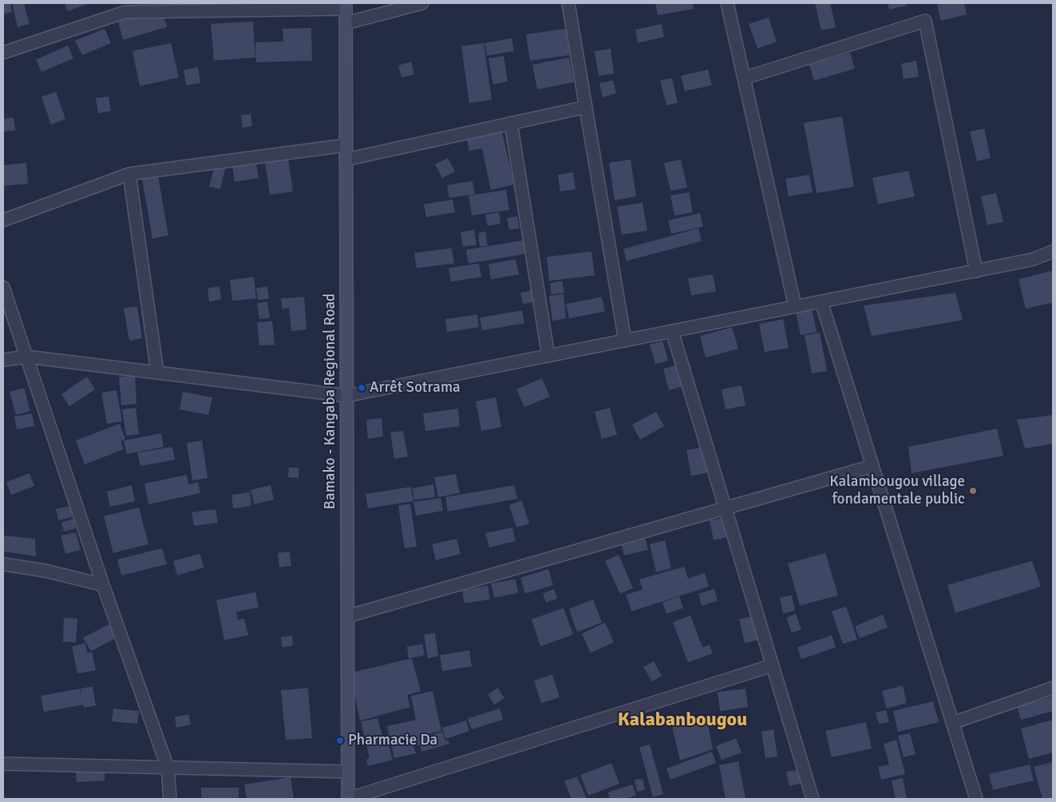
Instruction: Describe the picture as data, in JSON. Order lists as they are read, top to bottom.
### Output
{
  "streets": {
    "street": ["Bamako - Kangaba Regional Road"]
  },
  "districts": ["Kalabanbougou"],
  "places": ["Arrêt Sotrama", "Kalambougou village fondamentale public", "Pharmacie Da"]
}
